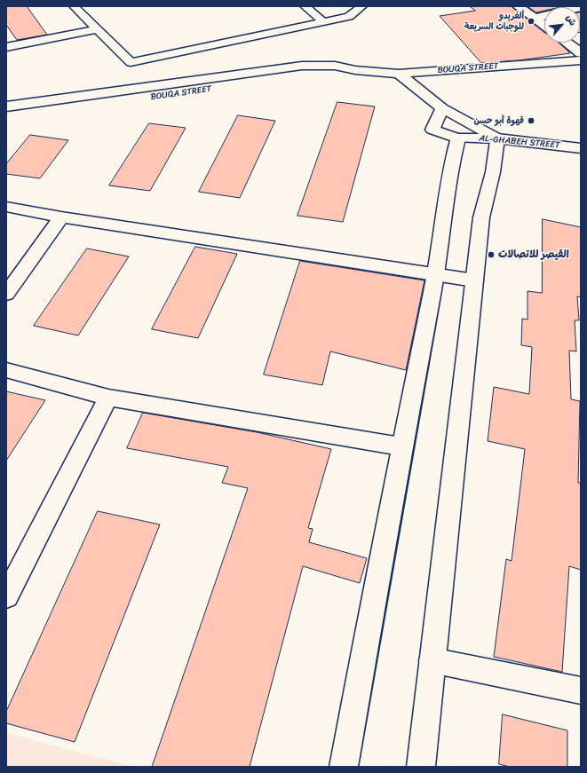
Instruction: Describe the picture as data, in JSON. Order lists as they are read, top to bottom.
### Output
{
  "streets": {
    "street": ["BOUQA STREET", "AL-GHABEH STREET"]
  },
  "places": ["ألفريدو للوجبات السريعة", "قهوة أبو حسن", "القيصر للاتصالات"],
  "north": "top right"
}
